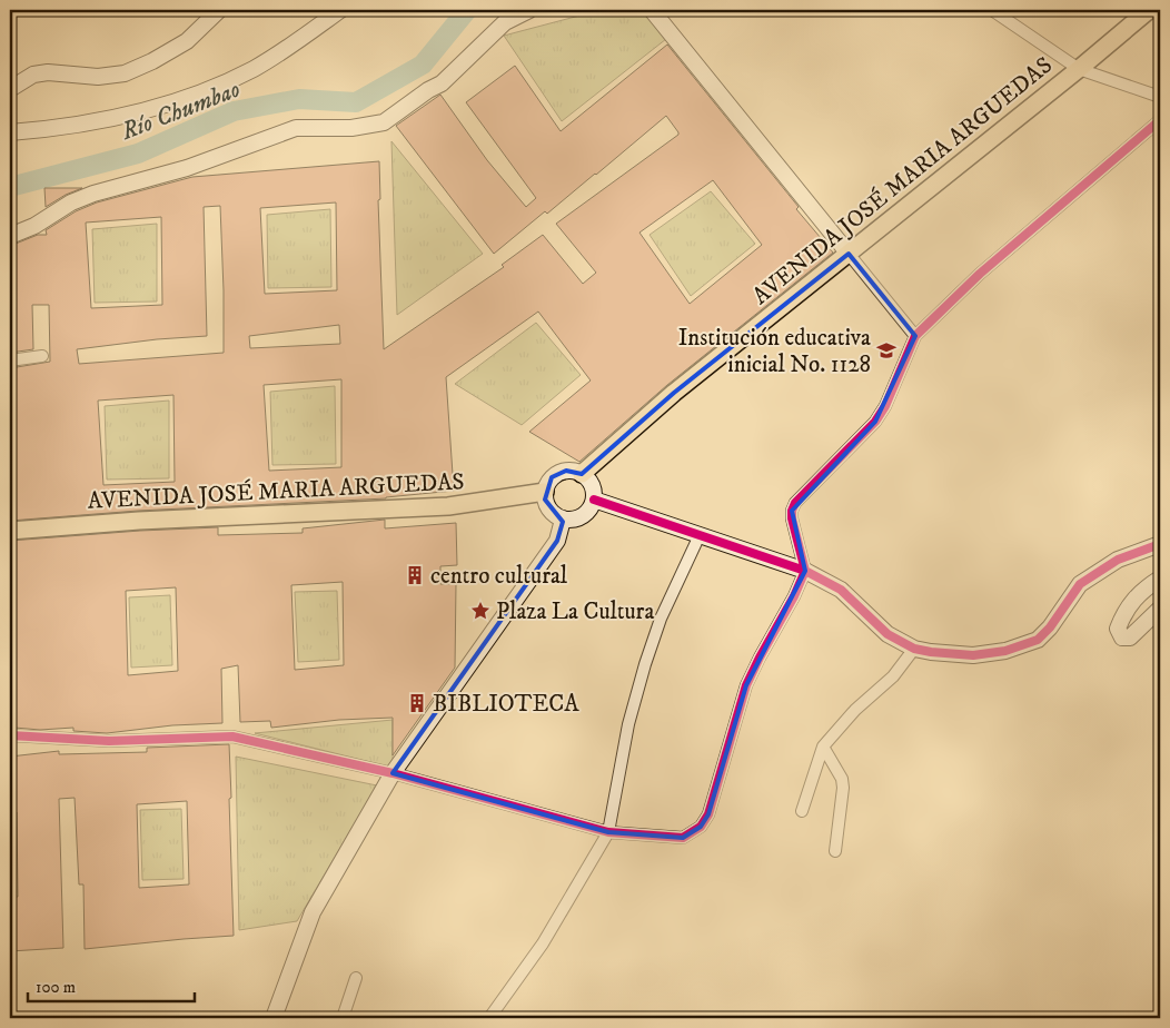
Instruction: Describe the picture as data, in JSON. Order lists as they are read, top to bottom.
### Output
{
  "streets": {
    "main road": ["AVENIDA JOSÉ MARIA ARGUEDAS"]
  },
  "water": ["Río Chumbao"],
  "places": {
    "school or university": ["Institución educativa inicial No. 1128"],
    "building": ["centro cultural", "BIBLIOTECA"],
    "place": ["Plaza La Cultura"]
  },
  "scale_bar": "100 m"
}
